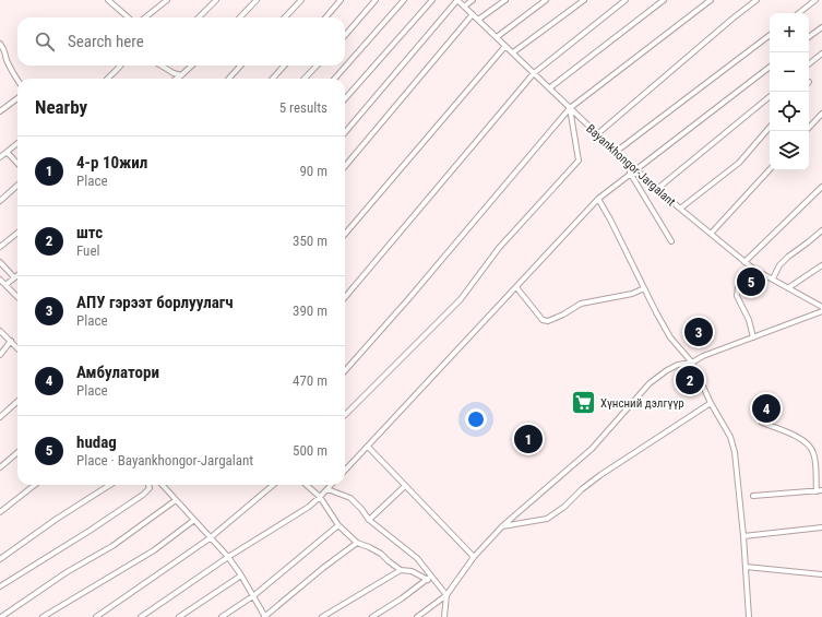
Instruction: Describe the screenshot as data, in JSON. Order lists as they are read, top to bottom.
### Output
{
  "streets": {
    "street": ["Bayankhongor-Jargalant"]
  },
  "places": {
    "supermarket": ["Хүнсний дэлгүүр"]
  },
  "page": {
    "map_buttons": ["+", "−"],
    "search": "Search here",
    "heading": ["Nearby", "5 results"],
    "list": [
      {
        "mark": "1",
        "name": "4-р 10жил",
        "note": "Place",
        "value": "90 m"
      },
      {
        "mark": "2",
        "name": "штс",
        "note": "Fuel",
        "value": "350 m"
      },
      {
        "mark": "3",
        "name": "АПУ гэрээт борлуулагч",
        "note": "Place",
        "value": "390 m"
      },
      {
        "mark": "4",
        "name": "Амбулатори",
        "note": "Place",
        "value": "470 m"
      },
      {
        "mark": "5",
        "name": "hudag",
        "note": "Place · Bayankhongor-Jargalant",
        "value": "500 m"
      }
    ],
    "pins": [
      "5",
      "3",
      "2",
      "4",
      "1"
    ]
  }
}
